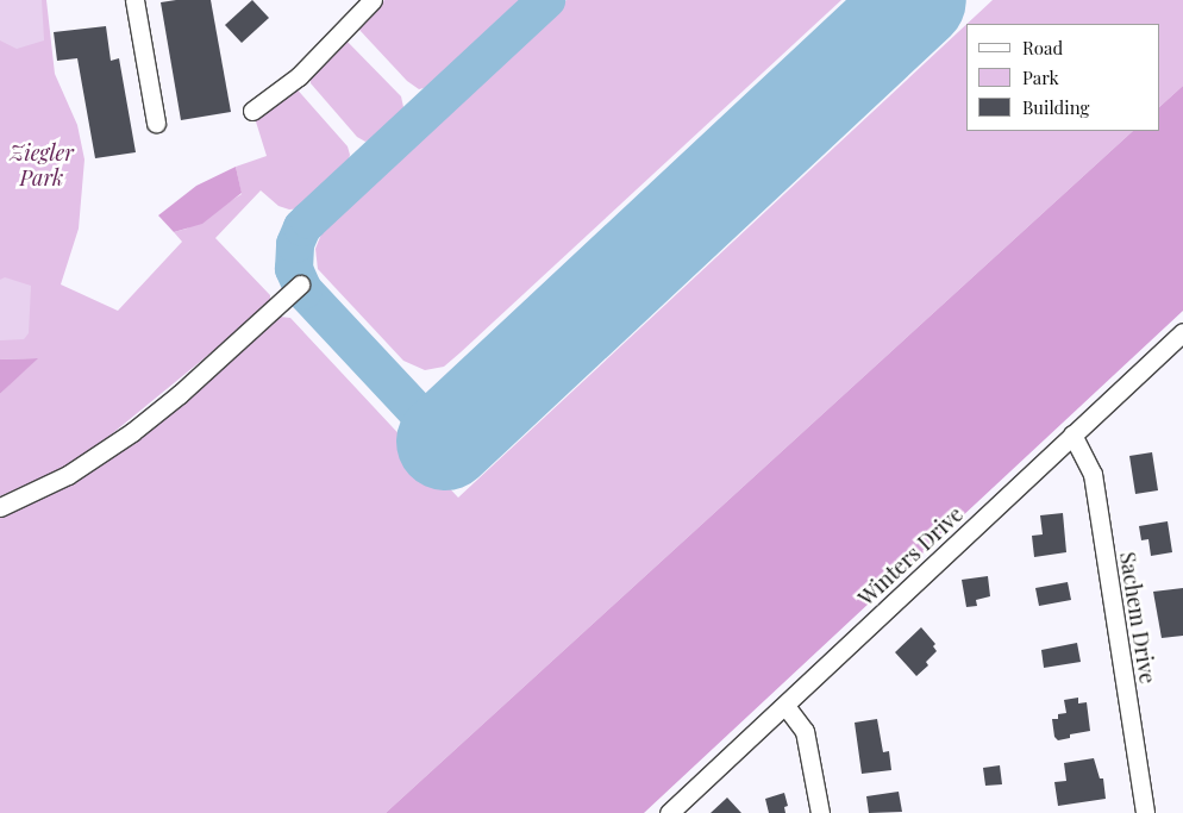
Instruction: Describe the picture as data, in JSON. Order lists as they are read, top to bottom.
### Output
{
  "streets": {
    "street": ["Winters Drive", "Sachem Drive"]
  },
  "crossings": [
    ["Winters Drive", "Sachem Drive"]
  ],
  "parks": ["Ziegler Park"],
  "legend": ["Road", "Park", "Building"]
}
